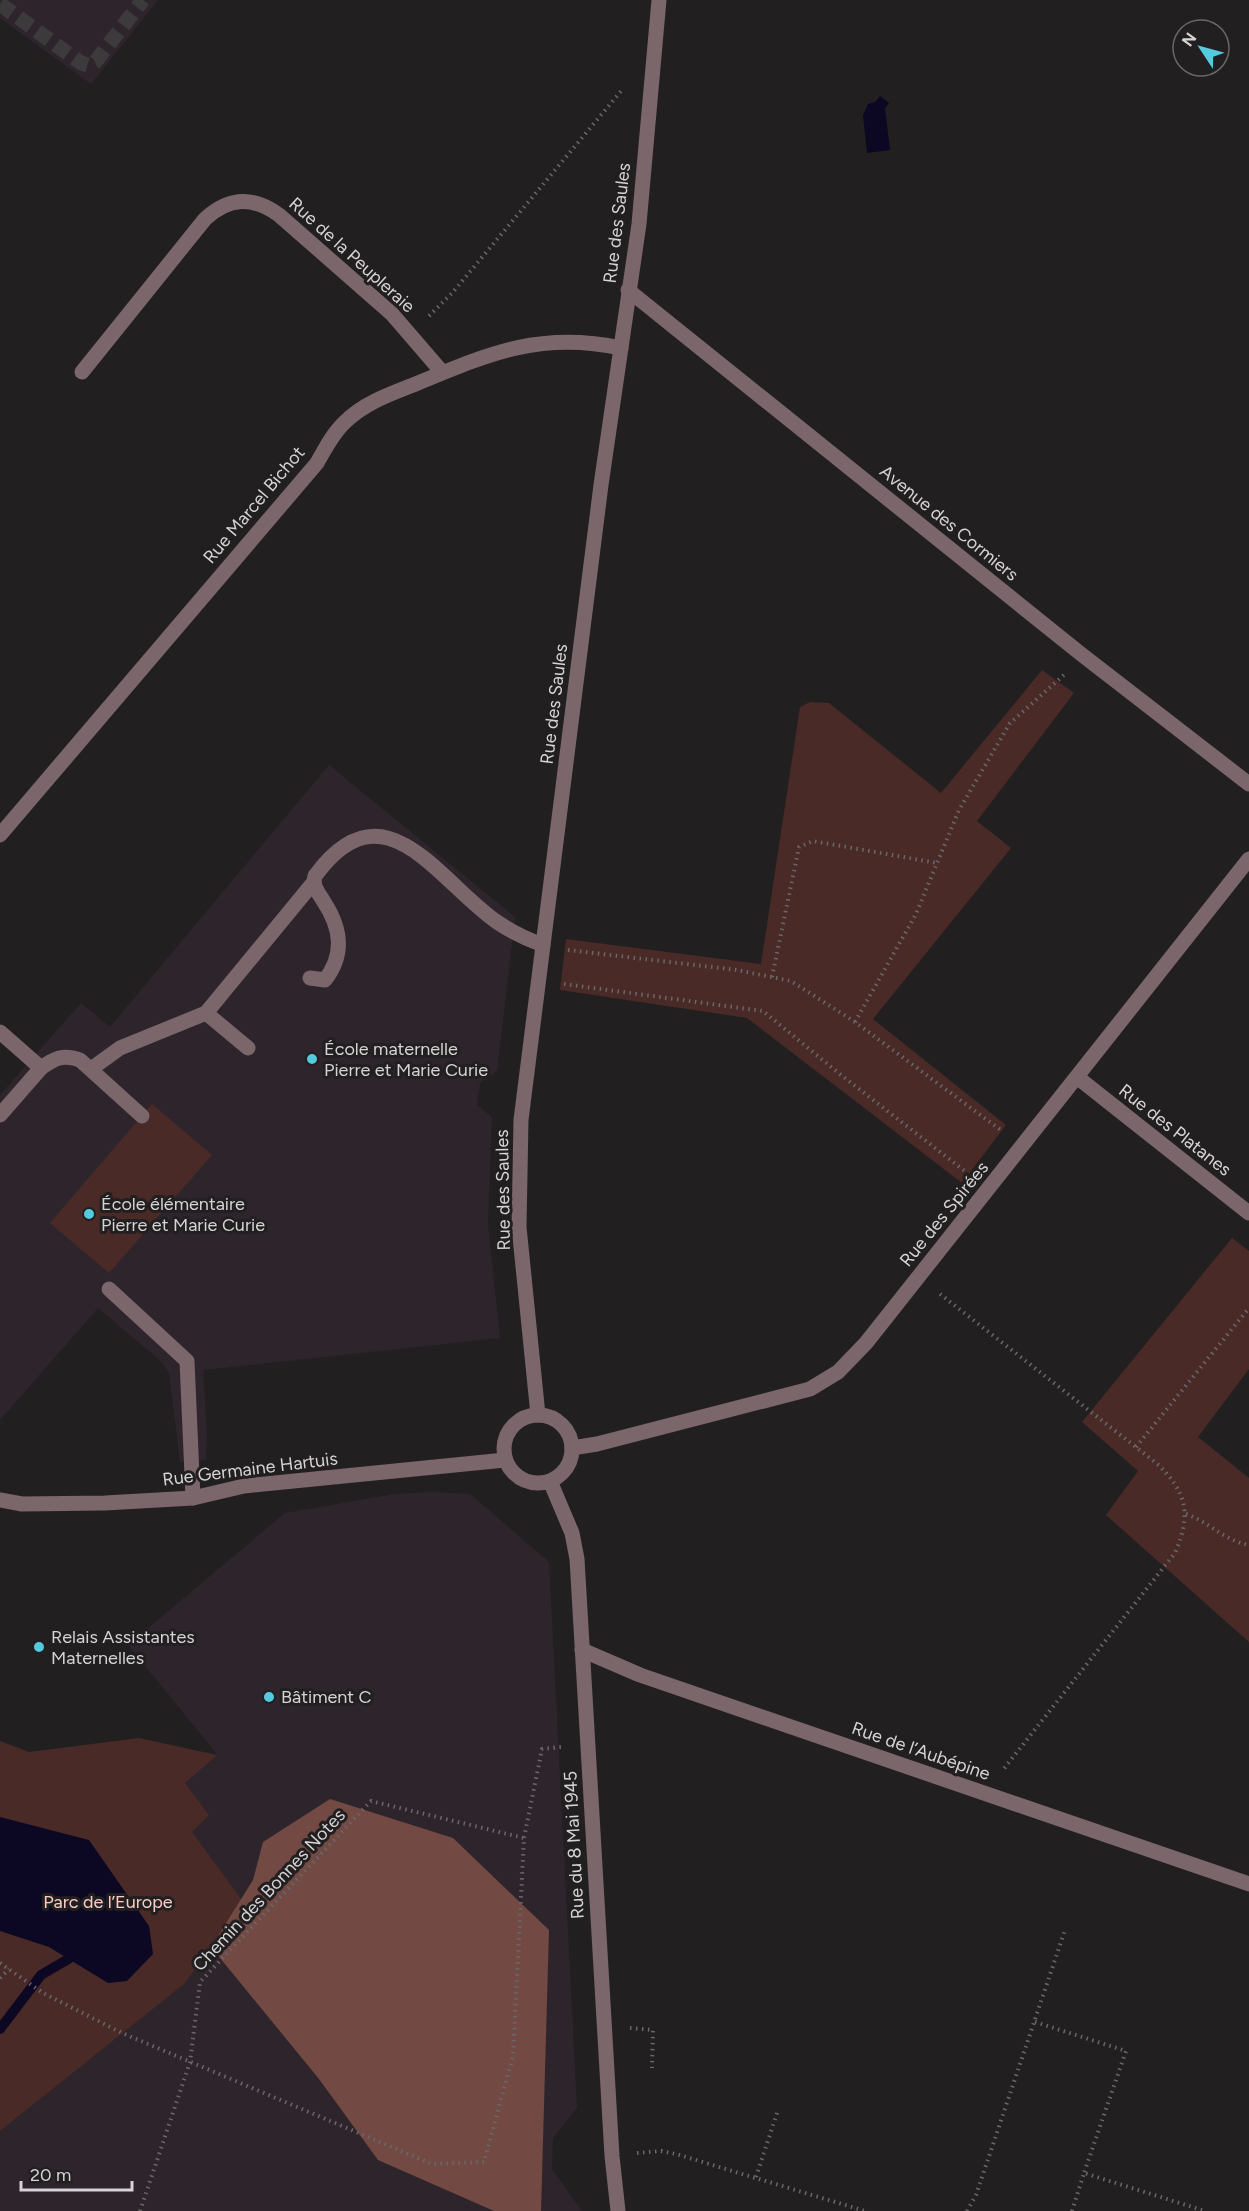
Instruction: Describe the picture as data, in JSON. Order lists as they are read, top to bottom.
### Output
{
  "streets": {
    "street": [
      "Rue des Saules",
      "Rue de la Peupleraie",
      "Rue Marcel Bichot",
      "Avenue des Cormiers",
      "Rue des Platanes",
      "Rue des Spirées",
      "Rue Germaine Hartuis",
      "Rue de l’Aubépine",
      "Rue du 8 Mai 1945"
    ],
    "path": ["Chemin des Bonnes Notes"]
  },
  "crossings": [
    ["Rue des Saules", "Rue Marcel Bichot"],
    ["Rue des Saules", "Avenue des Cormiers"],
    ["Rue des Saules", "Rue des Spirées"],
    ["Rue des Saules", "Rue Germaine Hartuis"],
    ["Rue des Saules", "Rue du 8 Mai 1945"],
    ["Rue de la Peupleraie", "Rue Marcel Bichot"],
    ["Rue des Platanes", "Rue des Spirées"],
    ["Rue des Spirées", "Rue Germaine Hartuis"],
    ["Rue des Spirées", "Rue du 8 Mai 1945"],
    ["Rue Germaine Hartuis", "Rue du 8 Mai 1945"],
    ["Rue de l’Aubépine", "Rue du 8 Mai 1945"]
  ],
  "parks": ["Parc de l’Europe"],
  "places": [
    "École maternelle Pierre et Marie Curie",
    "École élémentaire Pierre et Marie Curie",
    "Relais Assistantes Maternelles",
    "Bâtiment C"
  ],
  "scale_bar": "20 m",
  "north": "top left"
}
